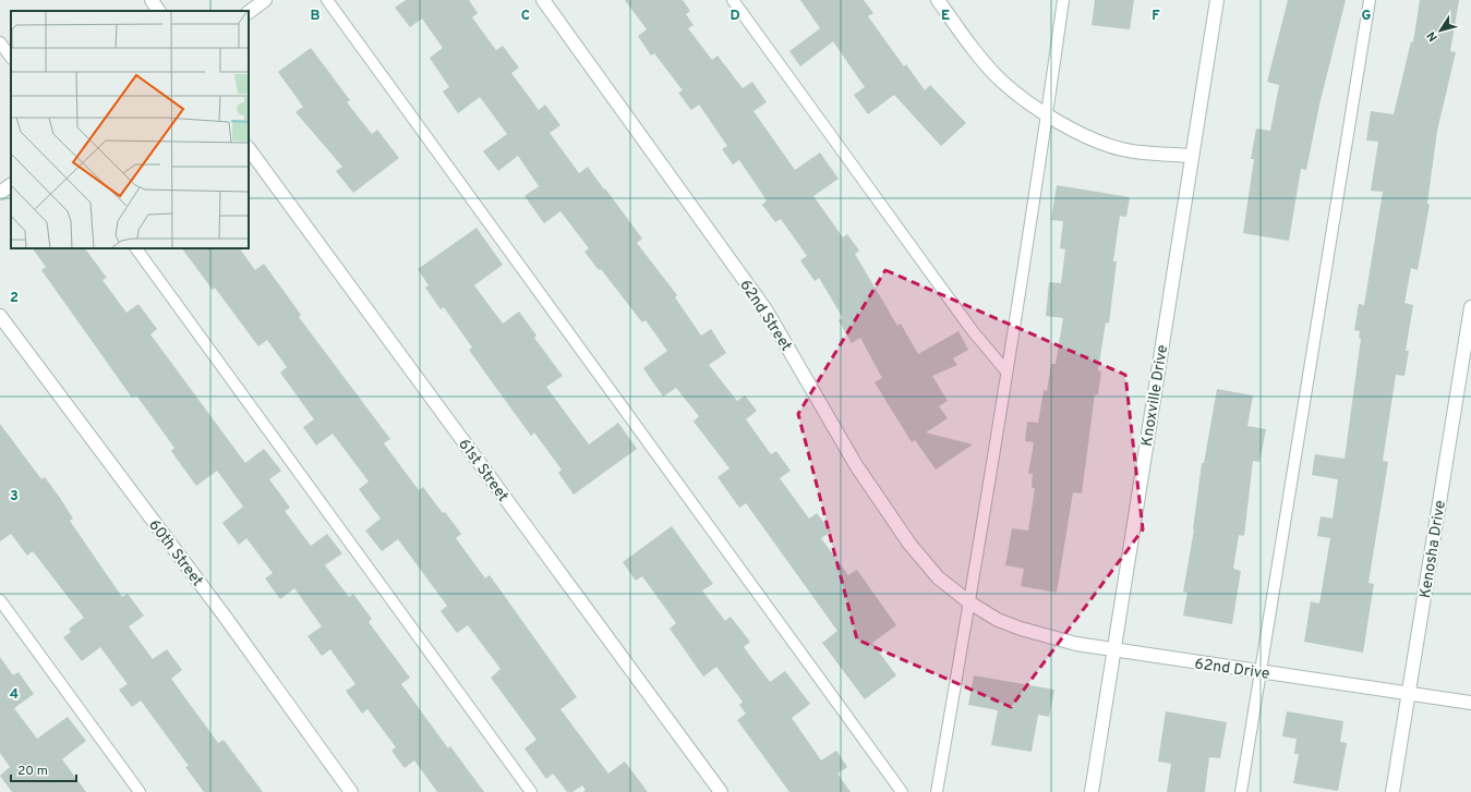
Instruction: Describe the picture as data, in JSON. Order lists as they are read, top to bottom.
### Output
{
  "streets": {
    "street": [
      "62nd Street",
      "Knoxville Drive",
      "61st Street",
      "Kenosha Drive",
      "60th Street",
      "62nd Drive"
    ]
  },
  "crossings": [
    ["62nd Street", "62nd Drive"],
    ["Knoxville Drive", "62nd Drive"],
    ["Kenosha Drive", "62nd Drive"]
  ],
  "scale_bar": "20 m",
  "north": "bottom left",
  "grid": {
    "columns": [
      "B",
      "C",
      "D",
      "E",
      "F",
      "G"
    ],
    "rows": ["2", "3", "4"]
  }
}
